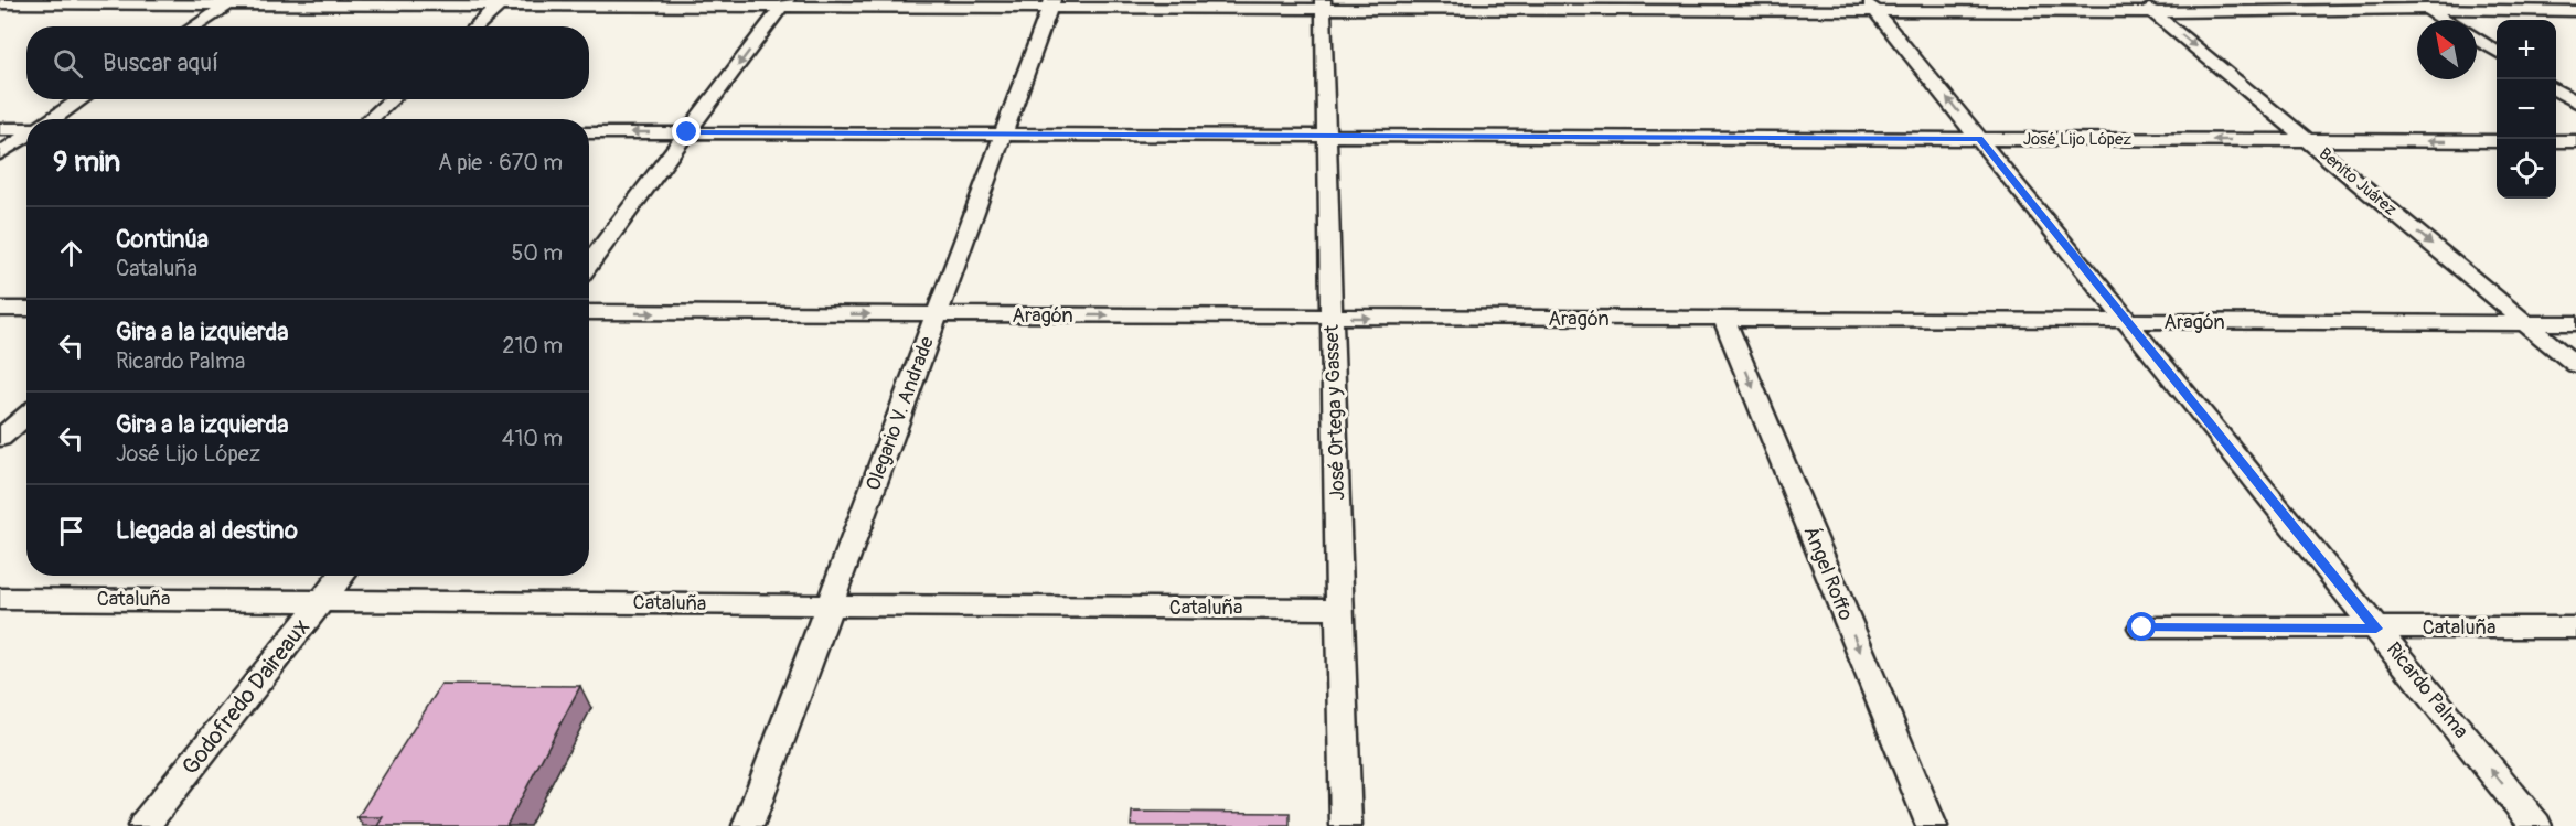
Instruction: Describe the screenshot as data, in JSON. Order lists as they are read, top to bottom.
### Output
{
  "streets": {
    "street": [
      "José Lijo López",
      "Benito Juárez",
      "Aragón",
      "José Ortega y Gasset",
      "Olegario V. Andrade",
      "Ángel Roffo",
      "Cataluña",
      "Ricardo Palma",
      "Godofredo Daireaux"
    ]
  },
  "crossings": [
    ["José Lijo López", "Benito Juárez"],
    ["José Lijo López", "José Ortega y Gasset"],
    ["José Lijo López", "Olegario V. Andrade"],
    ["José Lijo López", "Ricardo Palma"],
    ["Benito Juárez", "Aragón"],
    ["Aragón", "José Ortega y Gasset"],
    ["Aragón", "Olegario V. Andrade"],
    ["Aragón", "Ángel Roffo"],
    ["Aragón", "Ricardo Palma"],
    ["José Ortega y Gasset", "Cataluña"],
    ["Olegario V. Andrade", "Cataluña"],
    ["Cataluña", "Ricardo Palma"],
    ["Cataluña", "Godofredo Daireaux"]
  ],
  "one_way": [
    "Benito Juárez",
    "Aragón",
    "Ángel Roffo",
    "Ricardo Palma"
  ],
  "north": "top left",
  "page": {
    "map_buttons": ["+", "−"],
    "search": "Buscar aquí",
    "heading": ["9 min", "A pie · 670 m"],
    "list": [
      ["Continúa", "Cataluña", "50 m"],
      ["Gira a la izquierda", "Ricardo Palma", "210 m"],
      ["Gira a la izquierda", "José Lijo López", "410 m"],
      "Llegada al destino"
    ]
  }
}
